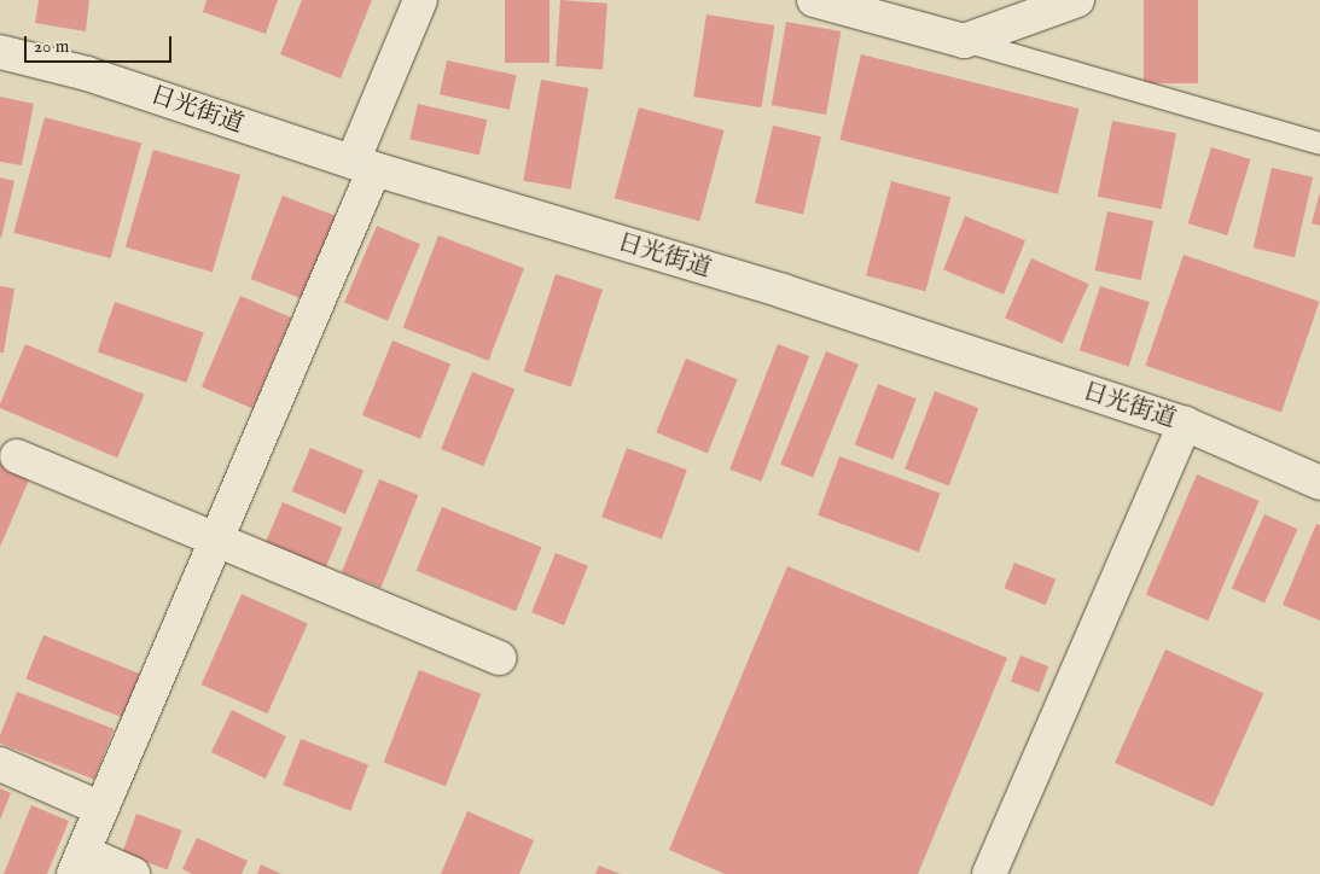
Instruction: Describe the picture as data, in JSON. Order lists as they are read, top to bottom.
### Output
{
  "streets": {
    "street": ["日光街道"]
  },
  "scale_bar": "20 m"
}
